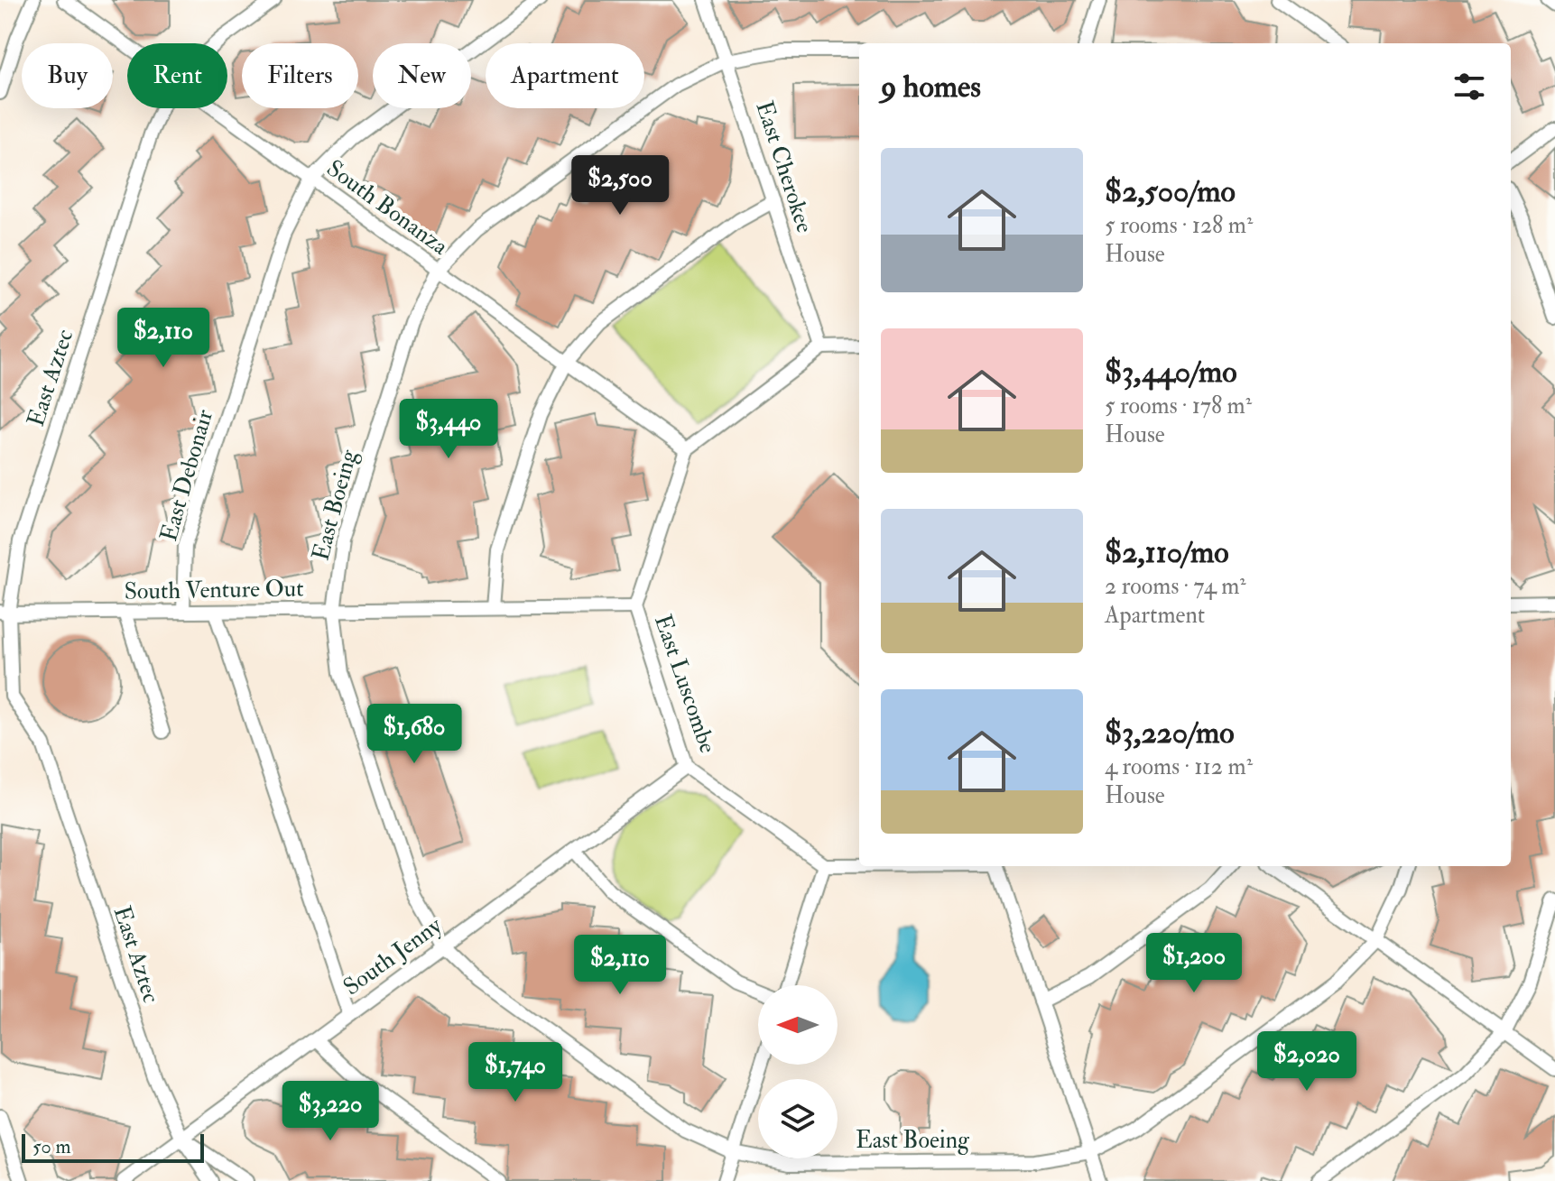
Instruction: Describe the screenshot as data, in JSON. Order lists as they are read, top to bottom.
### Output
{
  "streets": {
    "lane": [
      "East Cherokee",
      "South Bonanza",
      "East Aztec",
      "East Debonair",
      "East Boeing",
      "South Venture Out",
      "East Luscombe",
      "South Jenny"
    ]
  },
  "crossings": [
    ["East Cherokee", "East Boeing"],
    ["South Bonanza", "East Debonair"],
    ["South Bonanza", "East Boeing"],
    ["South Bonanza", "East Luscombe"],
    ["East Aztec", "South Venture Out"],
    ["East Aztec", "South Jenny"],
    ["East Debonair", "South Venture Out"],
    ["East Boeing", "South Venture Out"],
    ["East Boeing", "South Jenny"],
    ["South Venture Out", "East Luscombe"],
    ["East Luscombe", "South Jenny"]
  ],
  "scale_bar": "50 m",
  "north": "left",
  "page": {
    "chip": [
      "Buy",
      "Rent",
      "Filters",
      "New",
      "Apartment"
    ],
    "heading": "9 homes",
    "list": [
      {
        "name": "$2,500/mo",
        "note": "5 rooms · 128 m² · House"
      },
      {
        "name": "$3,440/mo",
        "note": "5 rooms · 178 m² · House"
      },
      {
        "name": "$2,110/mo",
        "note": "2 rooms · 74 m² · Apartment"
      },
      {
        "name": "$3,220/mo",
        "note": "4 rooms · 112 m² · House"
      }
    ],
    "price": [
      "$2,500",
      "$2,110",
      "$3,440",
      "$1,680",
      "$1,200",
      "$2,110",
      "$2,020",
      "$1,740",
      "$3,220"
    ],
    "scale": "50 m"
  }
}
